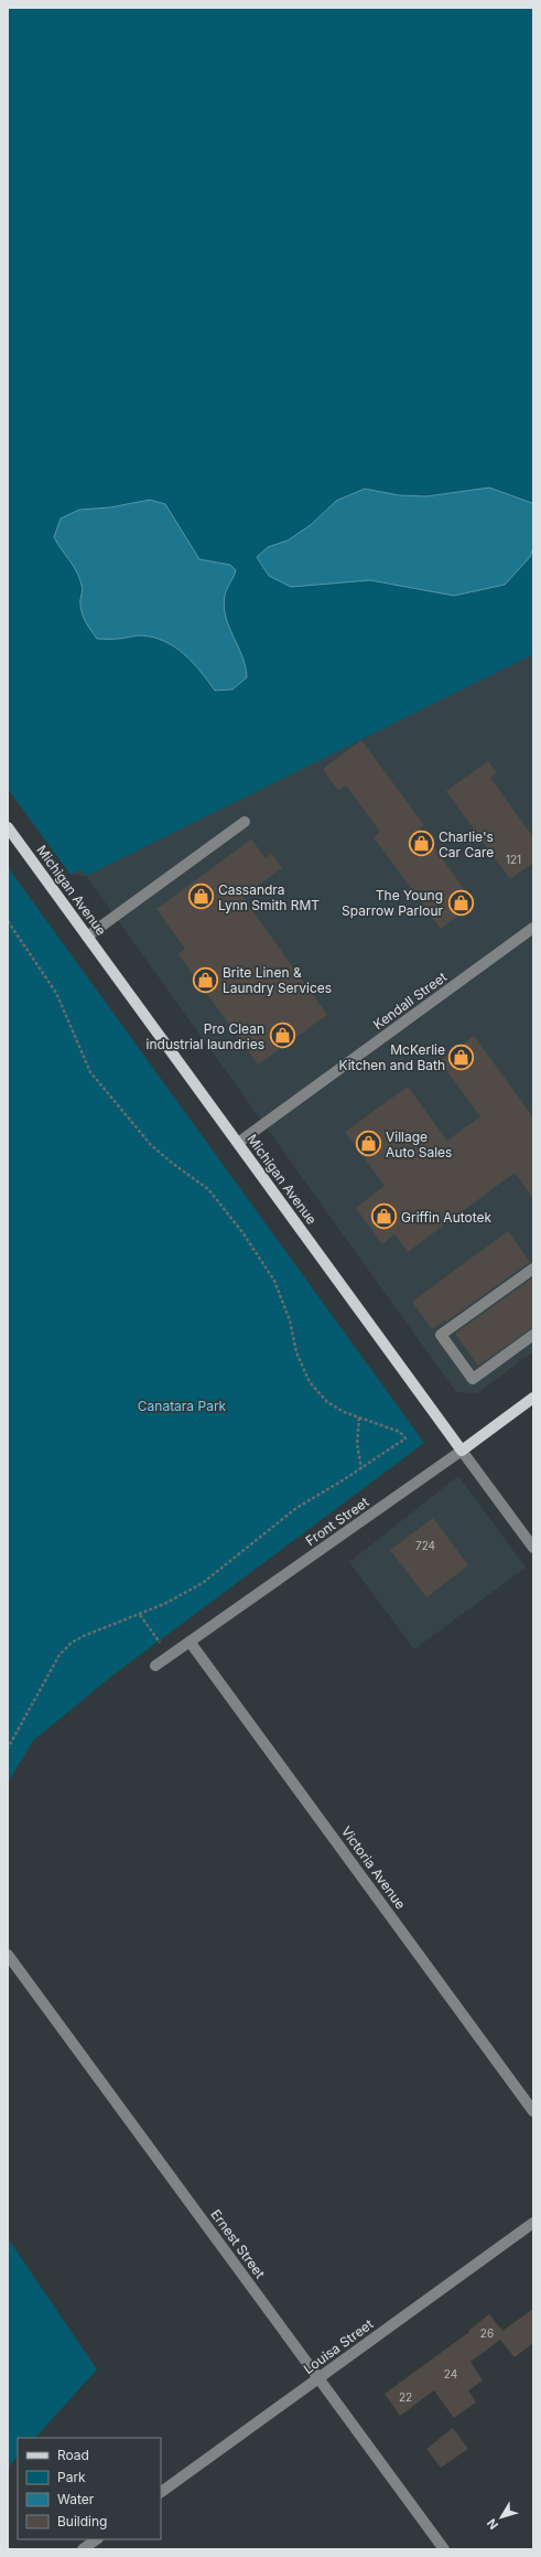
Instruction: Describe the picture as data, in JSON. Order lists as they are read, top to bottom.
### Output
{
  "streets": {
    "main road": ["Michigan Avenue", "Front Street"],
    "street": [
      "Kendall Street",
      "Victoria Avenue",
      "Ernest Street",
      "Louisa Street"
    ]
  },
  "crossings": [
    ["Michigan Avenue", "Kendall Street"],
    ["Michigan Avenue", "Front Street"],
    ["Front Street", "Victoria Avenue"],
    ["Ernest Street", "Louisa Street"]
  ],
  "parks": ["Canatara Park"],
  "places": {
    "shop": [
      "Charlie's Car Care",
      "Cassandra Lynn Smith RMT",
      "The Young Sparrow Parlour",
      "Brite Linen & Laundry Services",
      "Pro Clean industrial laundries",
      "McKerlie Kitchen and Bath",
      "Village Auto Sales",
      "Griffin Autotek"
    ]
  },
  "house_numbers": [
    "121",
    "724",
    "26",
    "24",
    "22"
  ],
  "legend": [
    "Road",
    "Park",
    "Water",
    "Building"
  ],
  "north": "bottom left"
}
